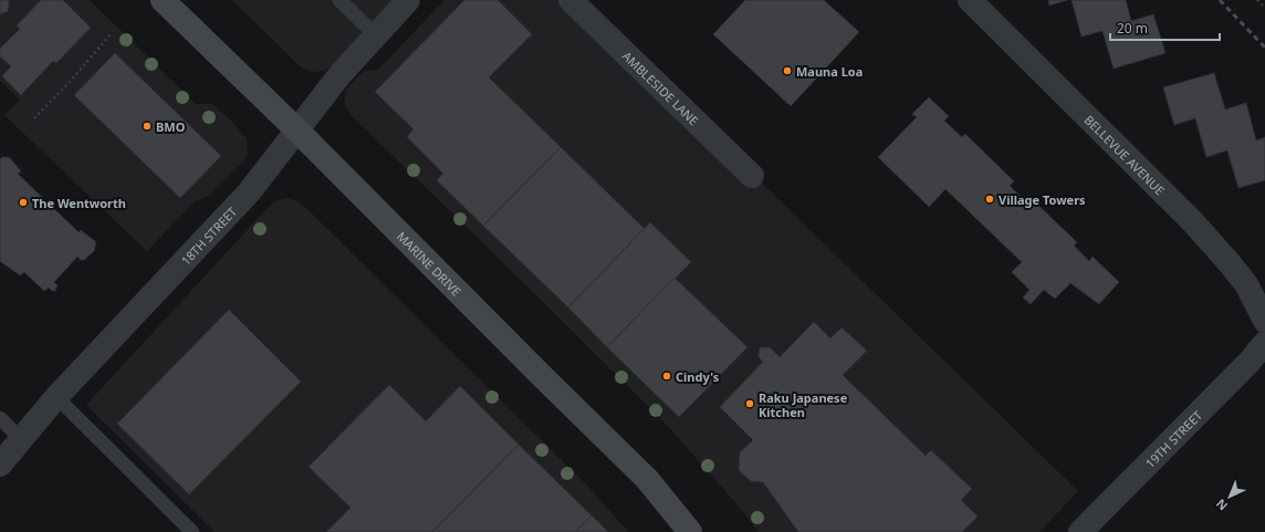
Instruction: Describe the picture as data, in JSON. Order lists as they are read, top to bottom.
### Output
{
  "streets": {
    "main road": ["MARINE DRIVE"],
    "street": [
      "AMBLESIDE LANE",
      "BELLEVUE AVENUE",
      "18TH STREET",
      "19TH STREET"
    ]
  },
  "crossings": [
    ["18TH STREET", "MARINE DRIVE"]
  ],
  "places": [
    "Mauna Loa",
    "BMO",
    "Village Towers",
    "The Wentworth",
    "Cindy's",
    "Raku Japanese Kitchen"
  ],
  "scale_bar": "20 m",
  "north": "bottom left"
}
